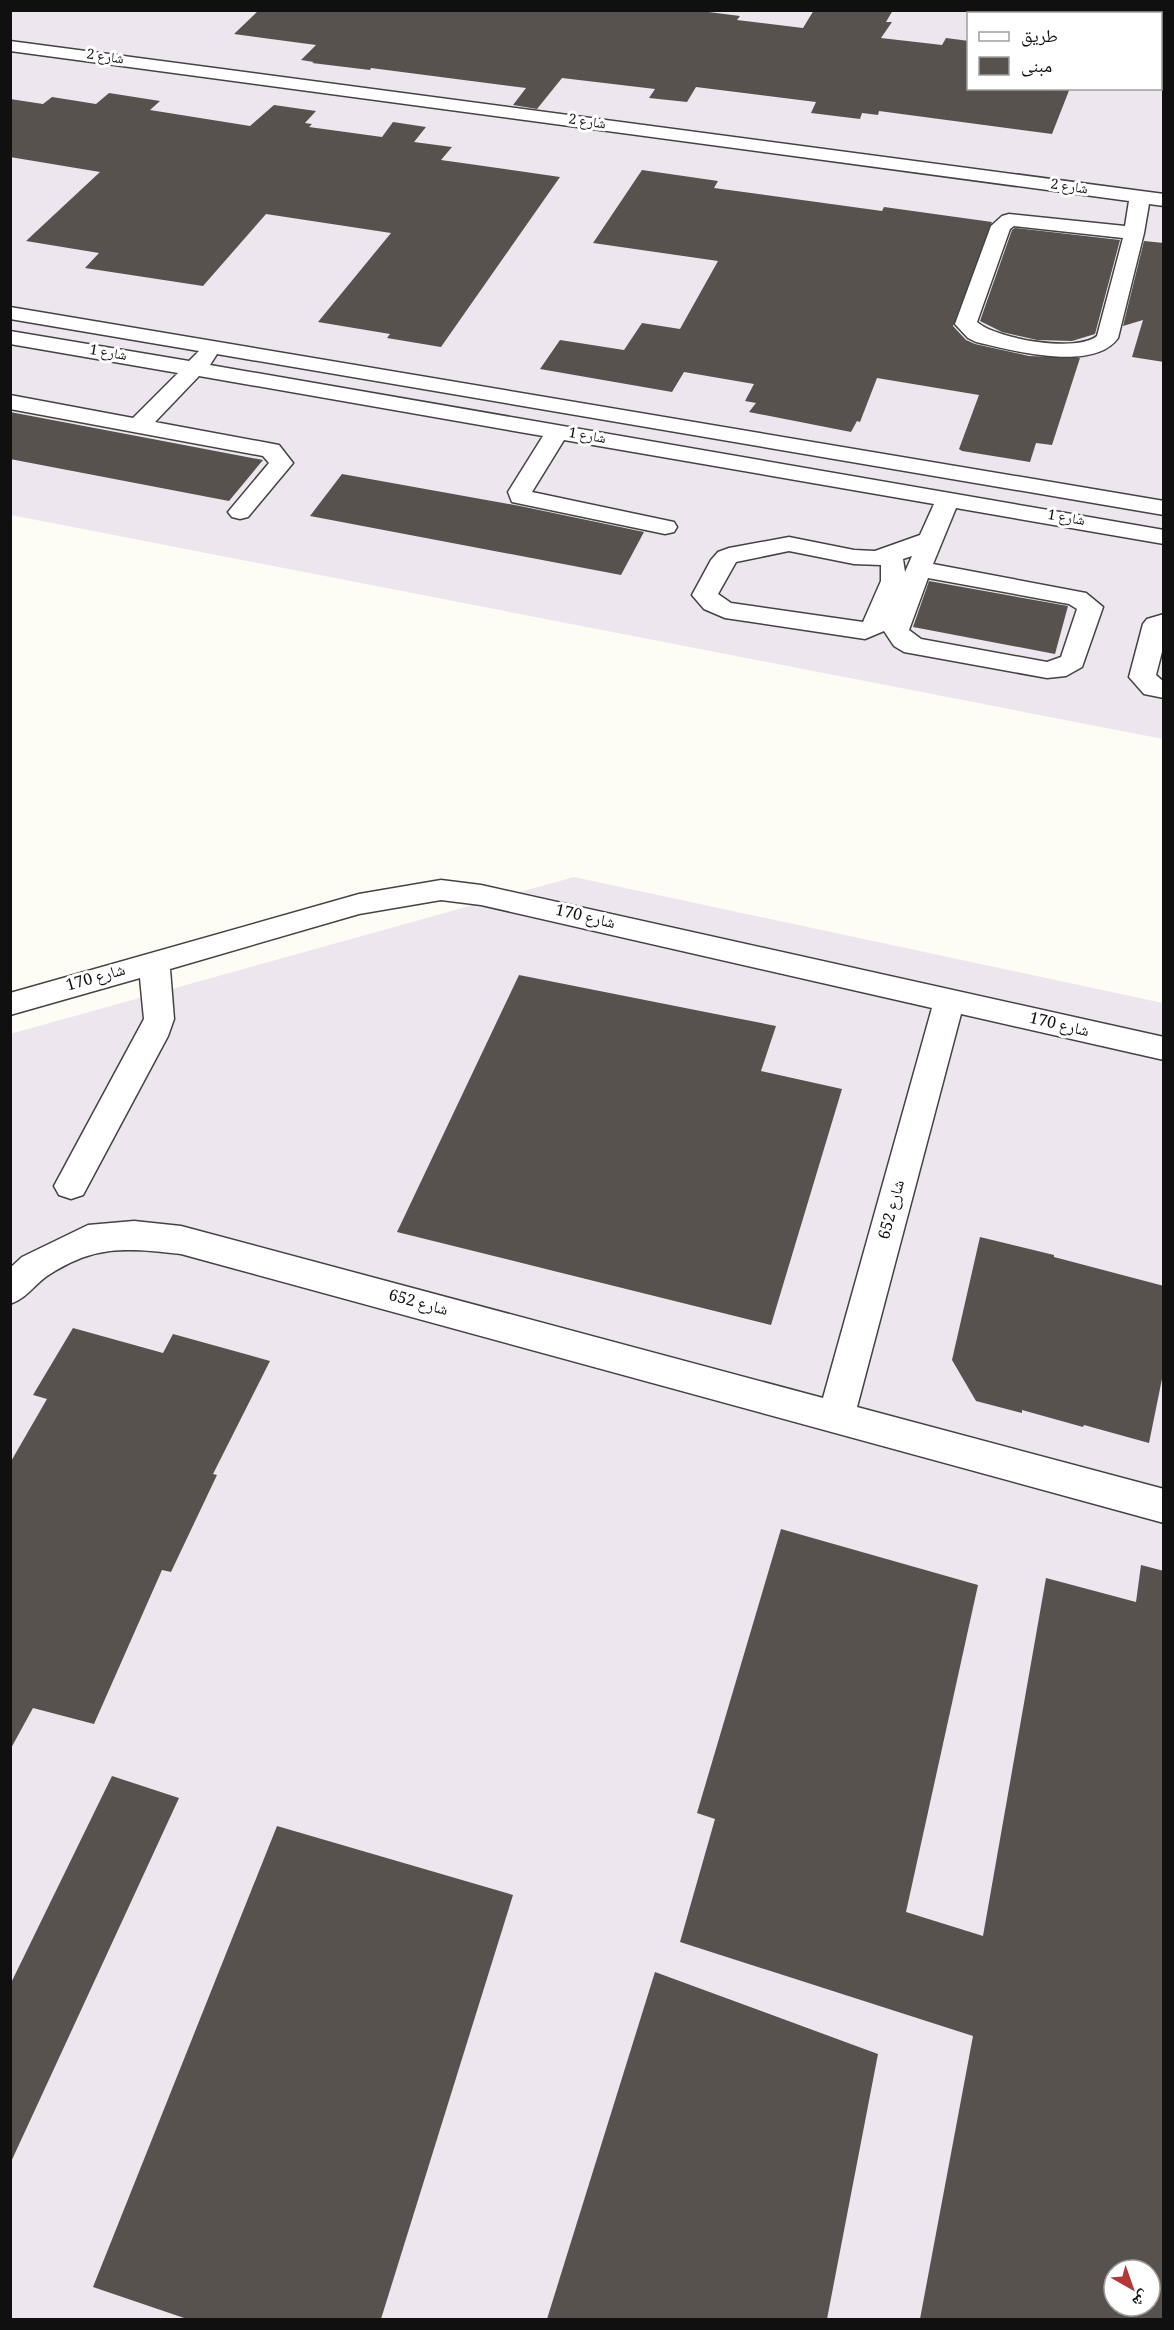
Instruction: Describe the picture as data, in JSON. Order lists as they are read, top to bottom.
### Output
{
  "streets": {
    "street": [
      "شارع 2",
      "شارع 1",
      "شارع 170",
      "شارع 652"
    ]
  },
  "crossings": [
    ["شارع 170", "شارع 652"]
  ],
  "legend": ["طريق", "مبنى"],
  "north": "bottom right"
}
